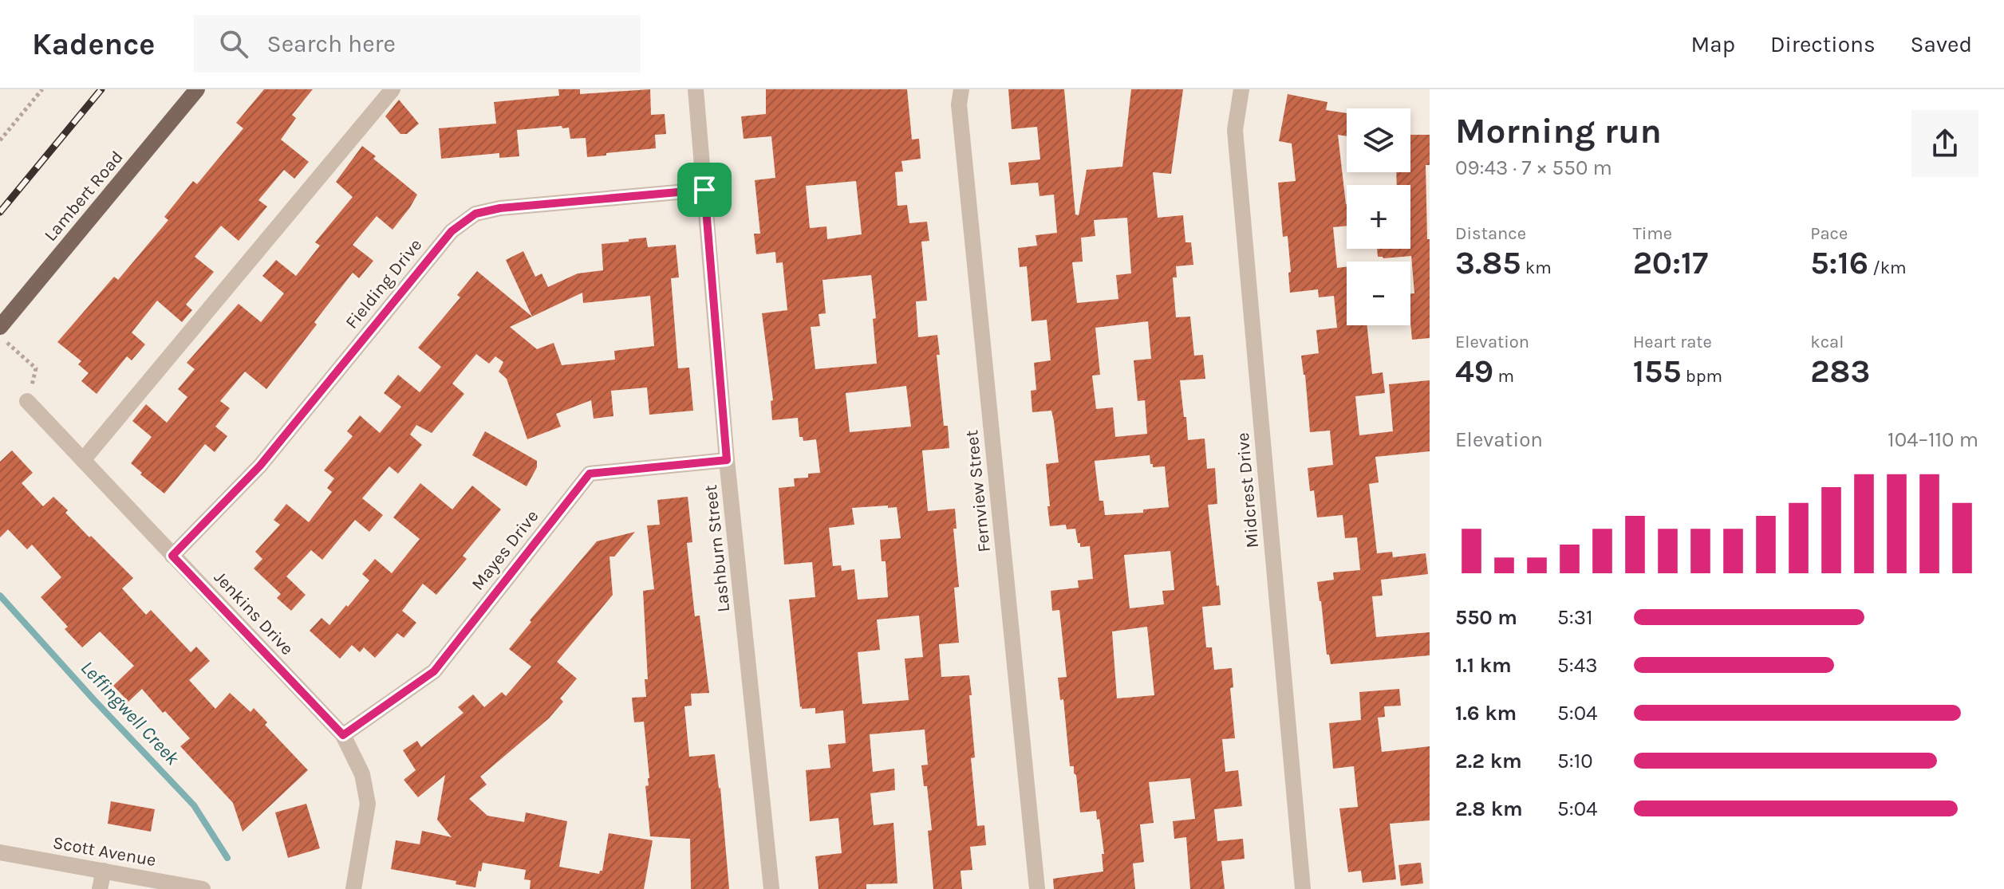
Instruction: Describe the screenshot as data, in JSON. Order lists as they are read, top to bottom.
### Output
{
  "streets": {
    "main road": ["Lambert Road"],
    "street": [
      "Fielding Drive",
      "Midcrest Drive",
      "Fernview Street",
      "Lashburn Street",
      "Mayes Drive",
      "Jenkins Drive",
      "Scott Avenue"
    ]
  },
  "crossings": [
    ["Fielding Drive", "Lashburn Street"],
    ["Fielding Drive", "Jenkins Drive"],
    ["Lashburn Street", "Mayes Drive"],
    ["Mayes Drive", "Jenkins Drive"]
  ],
  "water": ["Leffingwell Creek"],
  "page": {
    "header": "Kadence",
    "search": "Search here",
    "nav": ["Map", "Directions", "Saved"],
    "heading": ["Morning run", "09:43 · 7 × 550 m"],
    "map_buttons": ["+", "−"],
    "stats": [
      ["Distance", "3.85 km"],
      ["Time", "20:17"],
      ["Pace", "5:16 /km"],
      ["Elevation", "49 m"],
      ["Heart rate", "155 bpm"],
      ["kcal", "283"]
    ],
    "chart": ["Elevation", "104–110 m"],
    "list": [
      {
        "name": "550 m",
        "note": "5:31"
      },
      {
        "name": "1.1 km",
        "note": "5:43"
      },
      {
        "name": "1.6 km",
        "note": "5:04"
      },
      {
        "name": "2.2 km",
        "note": "5:10"
      },
      {
        "name": "2.8 km",
        "note": "5:04"
      }
    ]
  }
}
